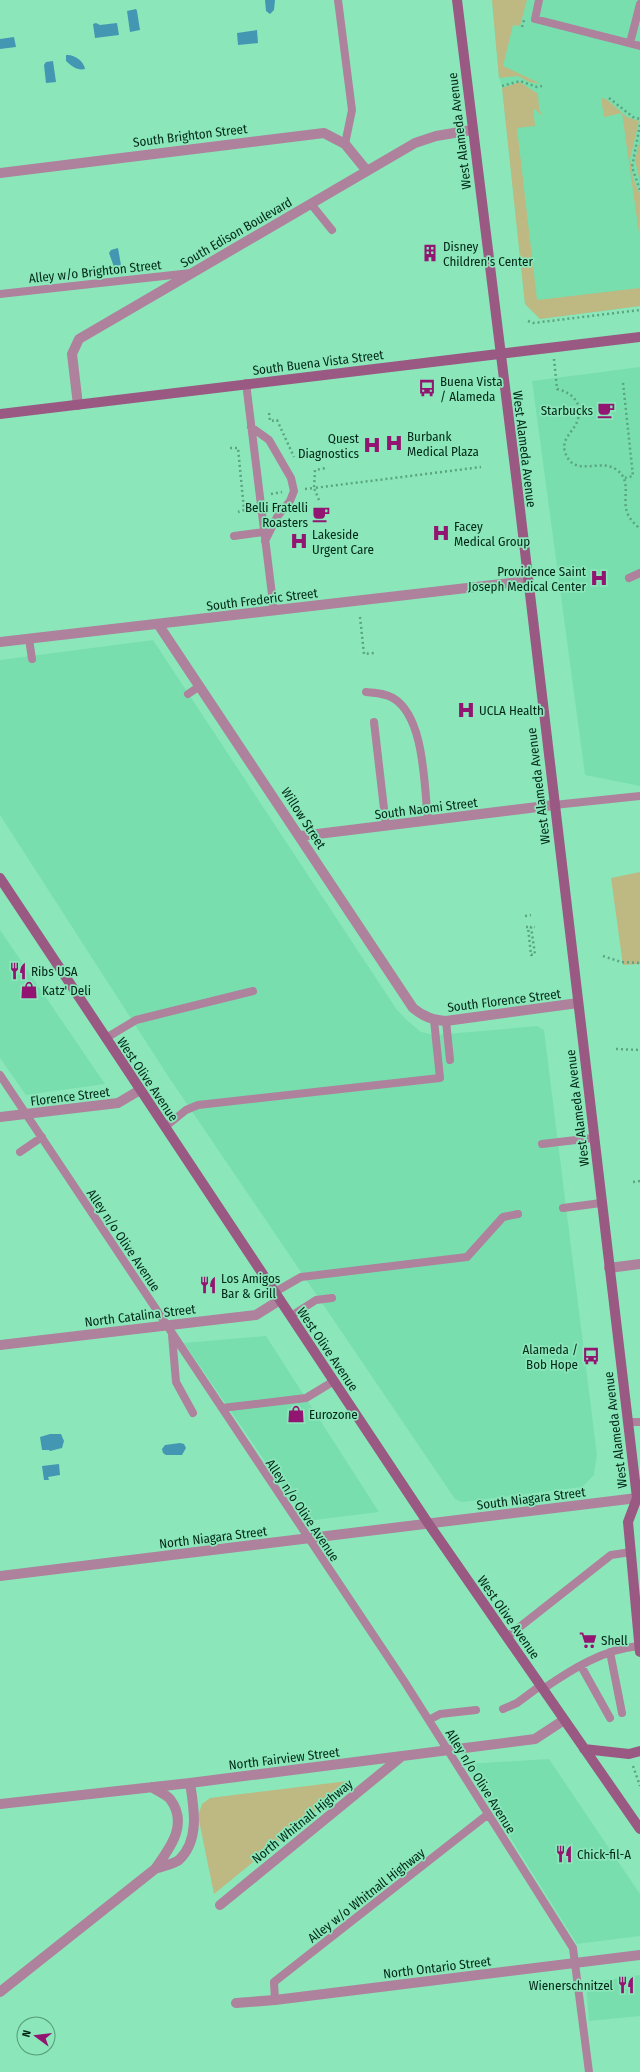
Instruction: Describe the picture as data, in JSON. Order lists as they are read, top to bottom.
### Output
{
  "streets": {
    "main road": ["West Alameda Avenue", "South Buena Vista Street", "West Olive Avenue"],
    "street": [
      "South Brighton Street",
      "South Edison Boulevard",
      "South Frederic Street",
      "South Naomi Street",
      "Willow Street",
      "South Florence Street",
      "Florence Street",
      "North Catalina Street",
      "South Niagara Street",
      "North Niagara Street",
      "North Fairview Street",
      "North Whitnall Highway",
      "North Ontario Street"
    ],
    "lane": ["Alley w/o Brighton Street", "Alley n/o Olive Avenue", "Alley w/o Whitnall Highway"]
  },
  "crossings": [
    ["West Alameda Avenue", "South Edison Boulevard"],
    ["West Alameda Avenue", "South Buena Vista Street"],
    ["West Alameda Avenue", "South Frederic Street"],
    ["West Alameda Avenue", "South Naomi Street"],
    ["West Alameda Avenue", "South Florence Street"],
    ["West Alameda Avenue", "South Niagara Street"],
    ["South Brighton Street", "South Edison Boulevard"],
    ["South Edison Boulevard", "Alley w/o Brighton Street"],
    ["South Edison Boulevard", "South Buena Vista Street"],
    ["South Frederic Street", "Willow Street"],
    ["South Naomi Street", "Willow Street"],
    ["Willow Street", "South Florence Street"],
    ["West Olive Avenue", "Florence Street"],
    ["West Olive Avenue", "North Catalina Street"],
    ["West Olive Avenue", "South Niagara Street"],
    ["West Olive Avenue", "North Niagara Street"],
    ["West Olive Avenue", "North Fairview Street"],
    ["Florence Street", "Alley n/o Olive Avenue"],
    ["Alley n/o Olive Avenue", "North Catalina Street"],
    ["Alley n/o Olive Avenue", "North Niagara Street"],
    ["Alley n/o Olive Avenue", "North Fairview Street"],
    ["Alley n/o Olive Avenue", "Alley w/o Whitnall Highway"],
    ["Alley n/o Olive Avenue", "North Ontario Street"],
    ["South Niagara Street", "North Niagara Street"],
    ["North Fairview Street", "North Whitnall Highway"],
    ["Alley w/o Whitnall Highway", "North Ontario Street"]
  ],
  "places": {
    "building": ["Disney Children's Center"],
    "bus stop": ["Buena Vista / Alameda", "Alameda / Bob Hope"],
    "cafe": ["Starbucks", "Belli Fratelli Roasters"],
    "hospital": [
      "Burbank Medical Plaza",
      "Quest Diagnostics",
      "Facey Medical Group",
      "Lakeside Urgent Care",
      "Providence Saint Joseph Medical Center",
      "UCLA Health"
    ],
    "restaurant": [
      "Ribs USA",
      "Los Amigos Bar & Grill",
      "Chick-fil-A",
      "Wienerschnitzel"
    ],
    "shop": ["Katz' Deli", "Eurozone"],
    "supermarket": ["Shell"]
  },
  "north": "left"
}
